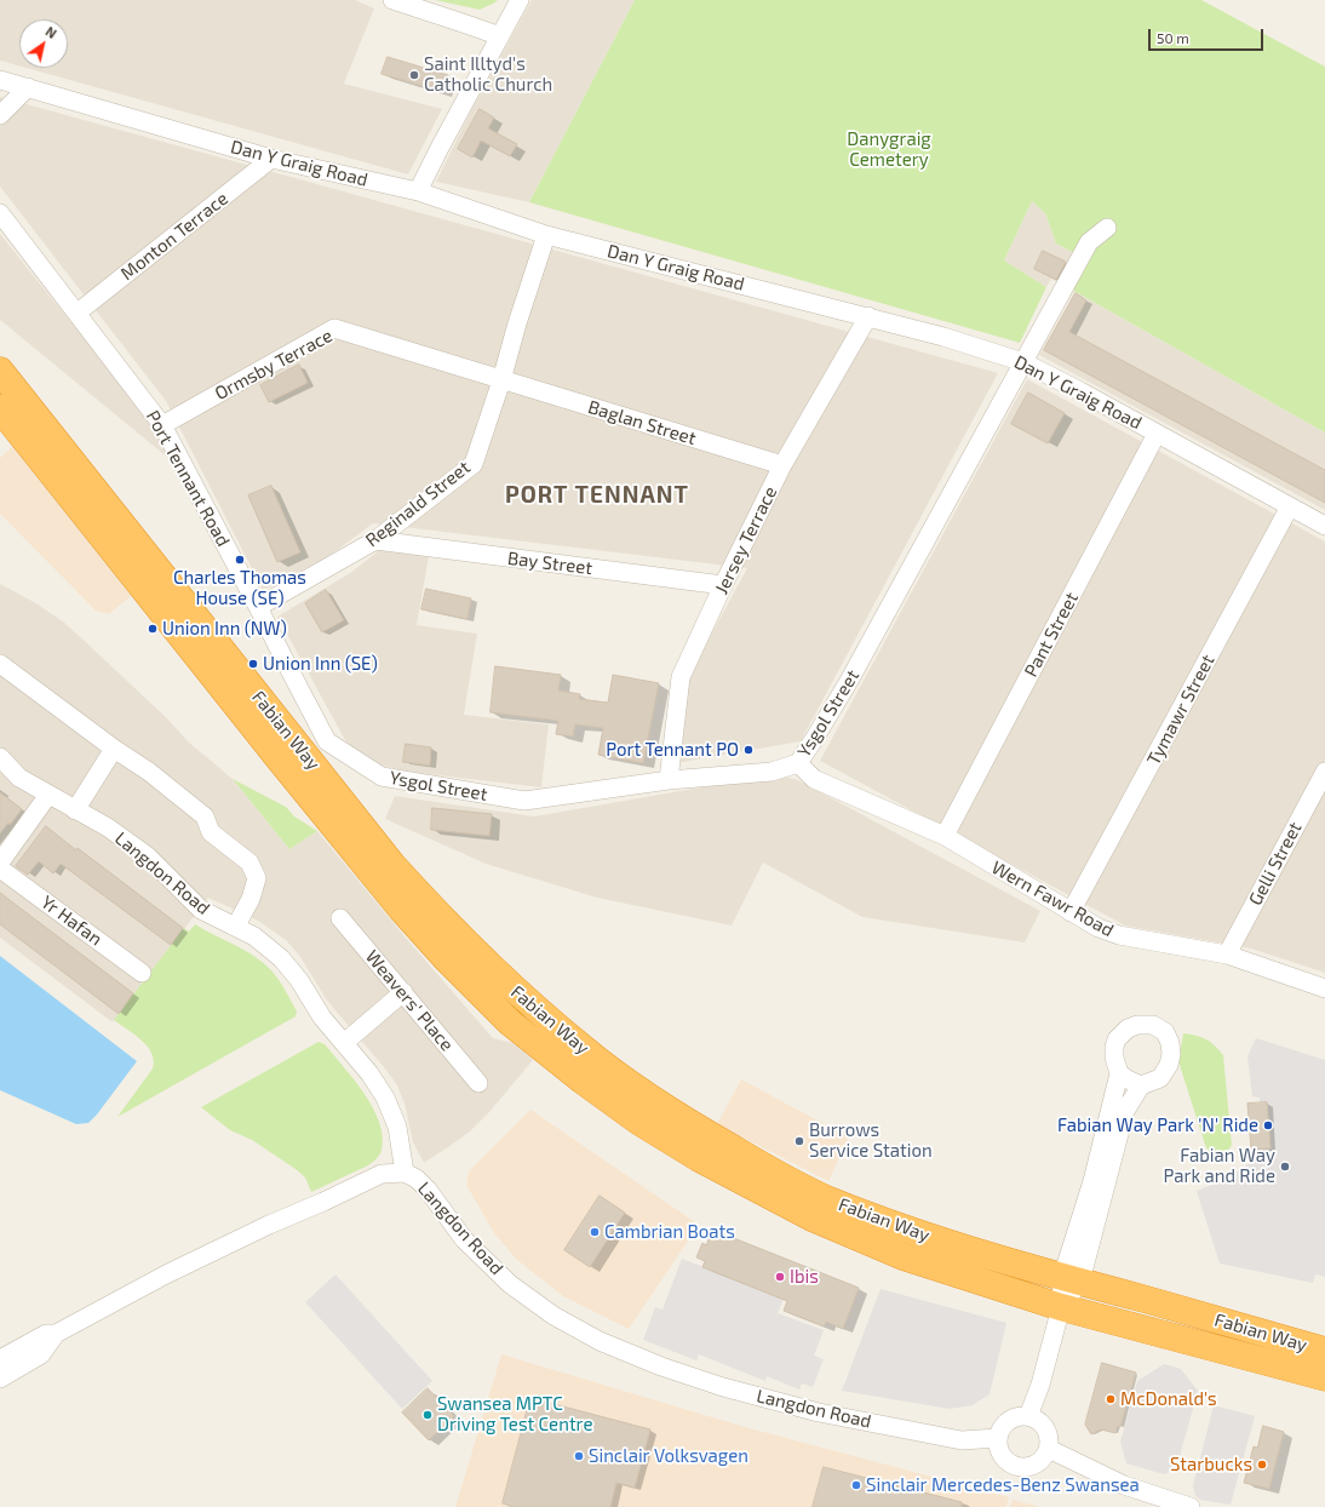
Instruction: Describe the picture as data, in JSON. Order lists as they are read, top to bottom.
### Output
{
  "streets": {
    "highway": ["Fabian Way"],
    "street": [
      "Dan Y Graig Road",
      "Monton Terrace",
      "Ormsby Terrace",
      "Baglan Street",
      "Port Tennant Road",
      "Reginald Street",
      "Jersey Terrace",
      "Bay Street",
      "Pant Street",
      "Tymawr Street",
      "Ysgol Street",
      "Gelli Street",
      "Langdon Road",
      "Wern Fawr Road",
      "Yr Hafan",
      "Weavers' Place"
    ]
  },
  "crossings": [
    ["Dan Y Graig Road", "Monton Terrace"],
    ["Dan Y Graig Road", "Reginald Street"],
    ["Dan Y Graig Road", "Jersey Terrace"],
    ["Dan Y Graig Road", "Pant Street"],
    ["Dan Y Graig Road", "Tymawr Street"],
    ["Dan Y Graig Road", "Ysgol Street"],
    ["Monton Terrace", "Port Tennant Road"],
    ["Ormsby Terrace", "Baglan Street"],
    ["Ormsby Terrace", "Port Tennant Road"],
    ["Ormsby Terrace", "Reginald Street"],
    ["Baglan Street", "Reginald Street"],
    ["Baglan Street", "Jersey Terrace"],
    ["Port Tennant Road", "Reginald Street"],
    ["Port Tennant Road", "Ysgol Street"],
    ["Reginald Street", "Bay Street"],
    ["Jersey Terrace", "Bay Street"],
    ["Jersey Terrace", "Ysgol Street"],
    ["Pant Street", "Wern Fawr Road"],
    ["Tymawr Street", "Wern Fawr Road"],
    ["Ysgol Street", "Wern Fawr Road"],
    ["Gelli Street", "Wern Fawr Road"]
  ],
  "districts": ["PORT TENNANT"],
  "parks": ["Danygraig Cemetery"],
  "places": [
    "Saint Illtyd's Catholic Church",
    "Charles Thomas House (SE)",
    "Union Inn (NW)",
    "Union Inn (SE)",
    "Port Tennant PO",
    "Fabian Way Park 'N' Ride",
    "Burrows Service Station",
    "Fabian Way Park and Ride",
    "Cambrian Boats",
    "Ibis",
    "McDonald's",
    "Swansea MPTC Driving Test Centre",
    "Sinclair Volksvagen",
    "Starbucks",
    "Sinclair Mercedes-Benz Swansea"
  ],
  "scale_bar": "50 m",
  "north": "top right"
}
